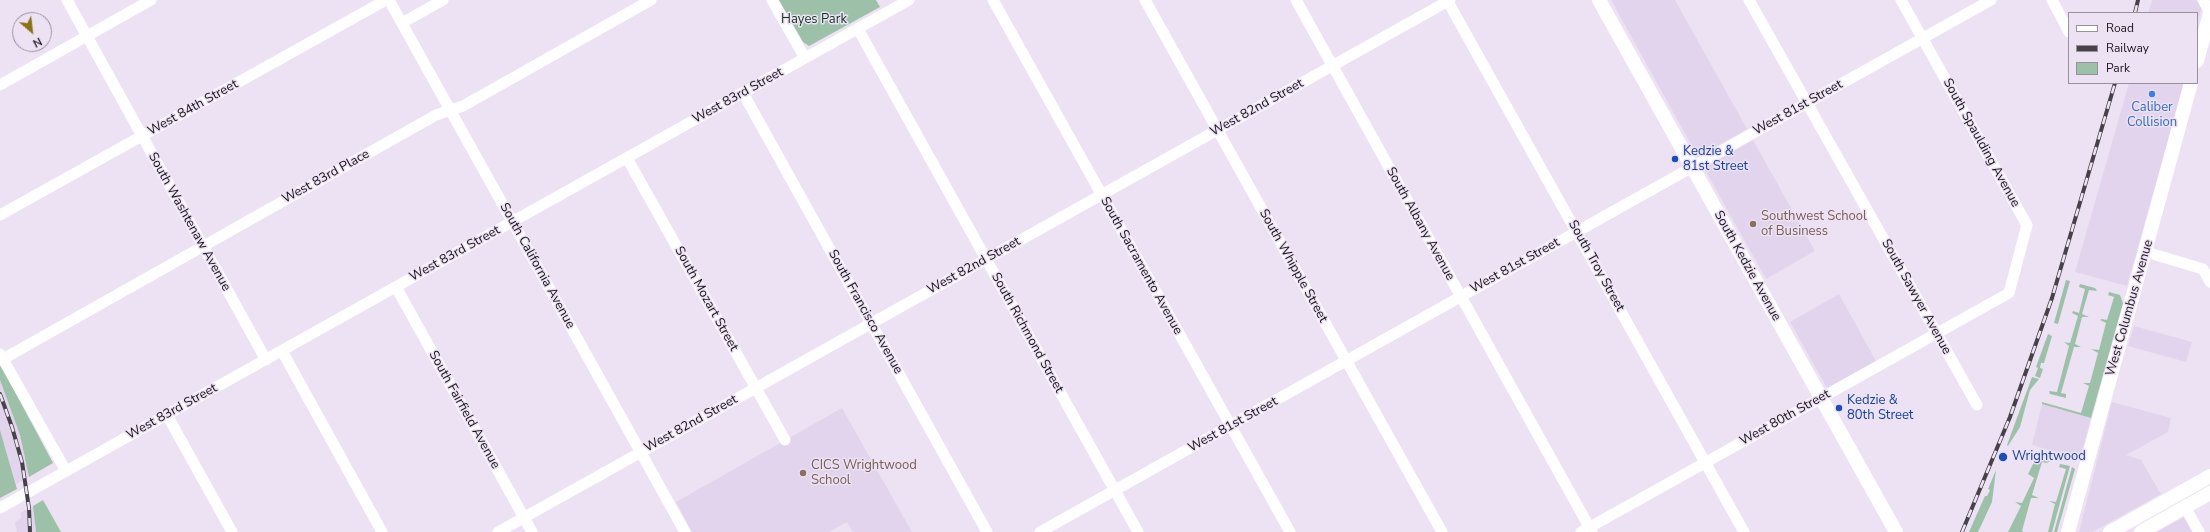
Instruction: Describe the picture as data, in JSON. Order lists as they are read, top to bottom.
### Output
{
  "streets": {
    "main road": ["South Kedzie Avenue", "West Columbus Avenue"],
    "street": [
      "West 83rd Street",
      "West 84th Street",
      "West 82nd Street",
      "West 81st Street",
      "South Spaulding Avenue",
      "West 83rd Place",
      "South Washtenaw Avenue",
      "South Albany Avenue",
      "South California Avenue",
      "South Sacramento Avenue",
      "South Whipple Street",
      "South Troy Street",
      "South Sawyer Avenue",
      "South Mozart Street",
      "South Francisco Avenue",
      "South Richmond Street",
      "South Fairfield Avenue",
      "West 80th Street"
    ]
  },
  "crossings": [
    ["West 83rd Street", "South Washtenaw Avenue"],
    ["West 83rd Street", "South California Avenue"],
    ["West 83rd Street", "South Mozart Street"],
    ["West 83rd Street", "South Francisco Avenue"],
    ["West 83rd Street", "South Richmond Street"],
    ["West 83rd Street", "South Fairfield Avenue"],
    ["West 84th Street", "South Washtenaw Avenue"],
    ["West 82nd Street", "South Albany Avenue"],
    ["West 82nd Street", "South California Avenue"],
    ["West 82nd Street", "South Sacramento Avenue"],
    ["West 82nd Street", "South Whipple Street"],
    ["West 82nd Street", "South Troy Street"],
    ["West 82nd Street", "South Mozart Street"],
    ["West 82nd Street", "South Francisco Avenue"],
    ["West 82nd Street", "South Richmond Street"],
    ["West 82nd Street", "South Fairfield Avenue"],
    ["West 81st Street", "South Spaulding Avenue"],
    ["West 81st Street", "South Albany Avenue"],
    ["West 81st Street", "South Sacramento Avenue"],
    ["West 81st Street", "South Whipple Street"],
    ["West 81st Street", "South Troy Street"],
    ["West 81st Street", "South Kedzie Avenue"],
    ["West 81st Street", "South Sawyer Avenue"],
    ["West 81st Street", "South Richmond Street"],
    ["South Spaulding Avenue", "West 80th Street"],
    ["West 83rd Place", "South Washtenaw Avenue"],
    ["West 83rd Place", "South California Avenue"],
    ["South Albany Avenue", "West 80th Street"],
    ["South Troy Street", "West 80th Street"],
    ["South Kedzie Avenue", "West 80th Street"],
    ["South Sawyer Avenue", "West 80th Street"]
  ],
  "parks": ["Hayes Park"],
  "places": [
    "Caliber Collision",
    "Kedzie & 81st Street",
    "Southwest School of Business",
    "Kedzie & 80th Street",
    "Wrightwood",
    "CICS Wrightwood School"
  ],
  "legend": ["Road", "Railway", "Park"],
  "north": "bottom right"
}
